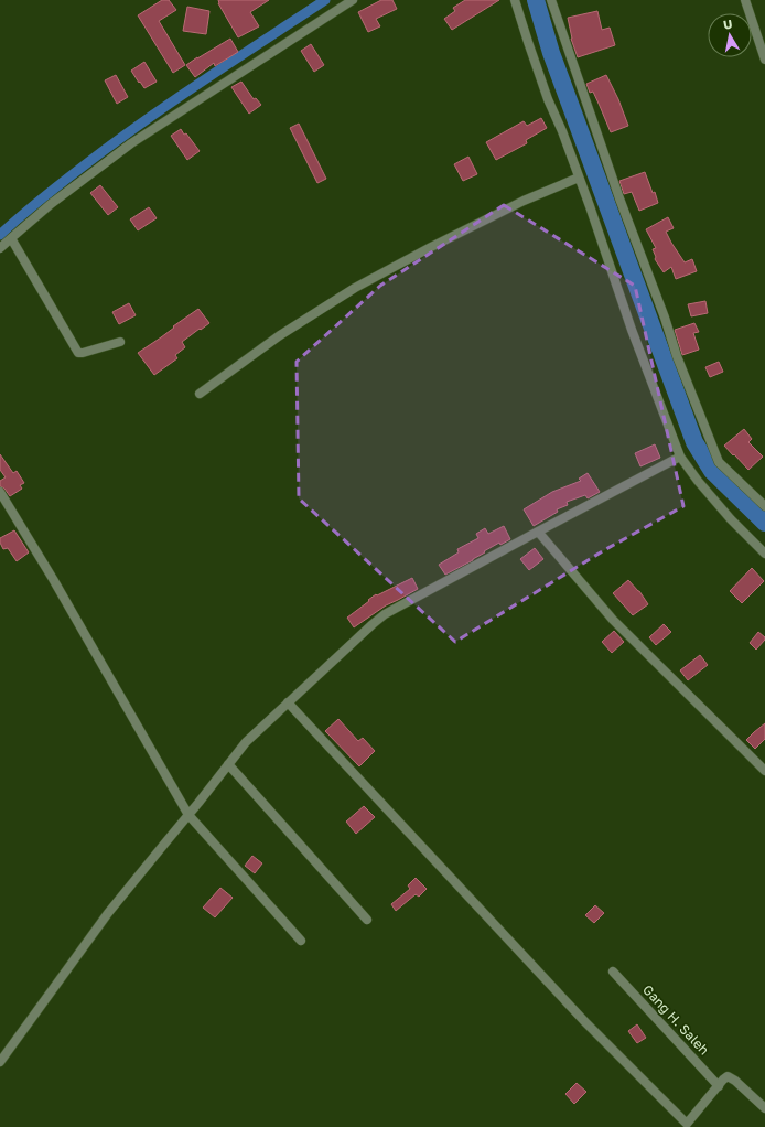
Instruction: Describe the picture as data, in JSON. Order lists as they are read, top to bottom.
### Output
{
  "streets": {
    "street": ["Gang H. Saleh"]
  },
  "north": "top"
}
